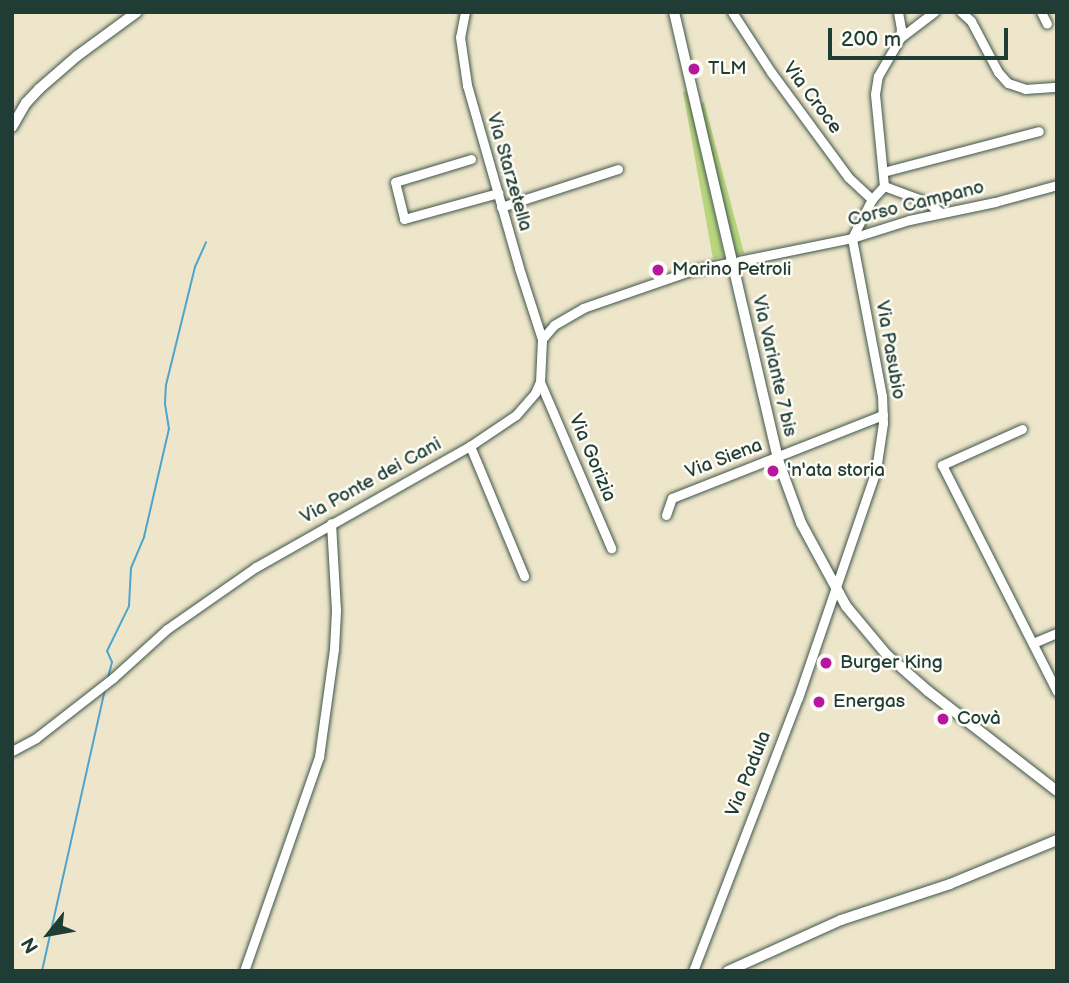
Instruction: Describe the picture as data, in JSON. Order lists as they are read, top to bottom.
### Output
{
  "streets": {
    "main road": ["Via Variante 7 bis"],
    "street": [
      "Via Croce",
      "Via Starzetella",
      "Corso Campano",
      "Via Pasubio",
      "Via Gorizia",
      "Via Siena",
      "Via Ponte dei Cani",
      "Via Padula"
    ]
  },
  "crossings": [
    ["Corso Campano", "Via Pasubio"],
    ["Via Pasubio", "Via Variante 7 bis"],
    ["Via Pasubio", "Via Siena"],
    ["Via Pasubio", "Via Padula"],
    ["Via Variante 7 bis", "Via Siena"],
    ["Via Variante 7 bis", "Via Padula"],
    ["Via Gorizia", "Via Ponte dei Cani"]
  ],
  "places": [
    "TLM",
    "Marino Petroli",
    "'n'ata storia",
    "Burger King",
    "Energas",
    "Covà"
  ],
  "scale_bar": "200 m",
  "north": "bottom left"
}
